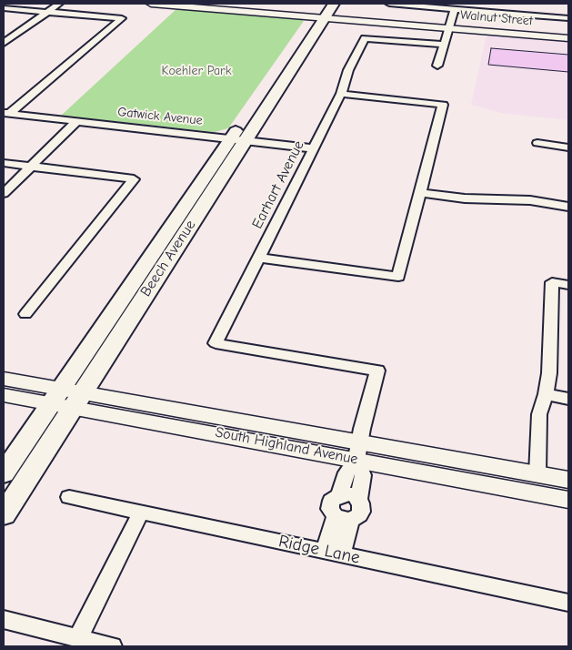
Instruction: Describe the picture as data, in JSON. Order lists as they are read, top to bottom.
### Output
{
  "streets": {
    "main road": ["Beech Avenue"],
    "street": [
      "Walnut Street",
      "Gatwick Avenue",
      "Earhart Avenue",
      "South Highland Avenue",
      "Ridge Lane"
    ]
  },
  "crossings": [
    ["Walnut Street", "Beech Avenue"],
    ["Gatwick Avenue", "Earhart Avenue"],
    ["Gatwick Avenue", "Beech Avenue"],
    ["Earhart Avenue", "South Highland Avenue"],
    ["Beech Avenue", "South Highland Avenue"]
  ],
  "parks": ["Koehler Park"]
}
